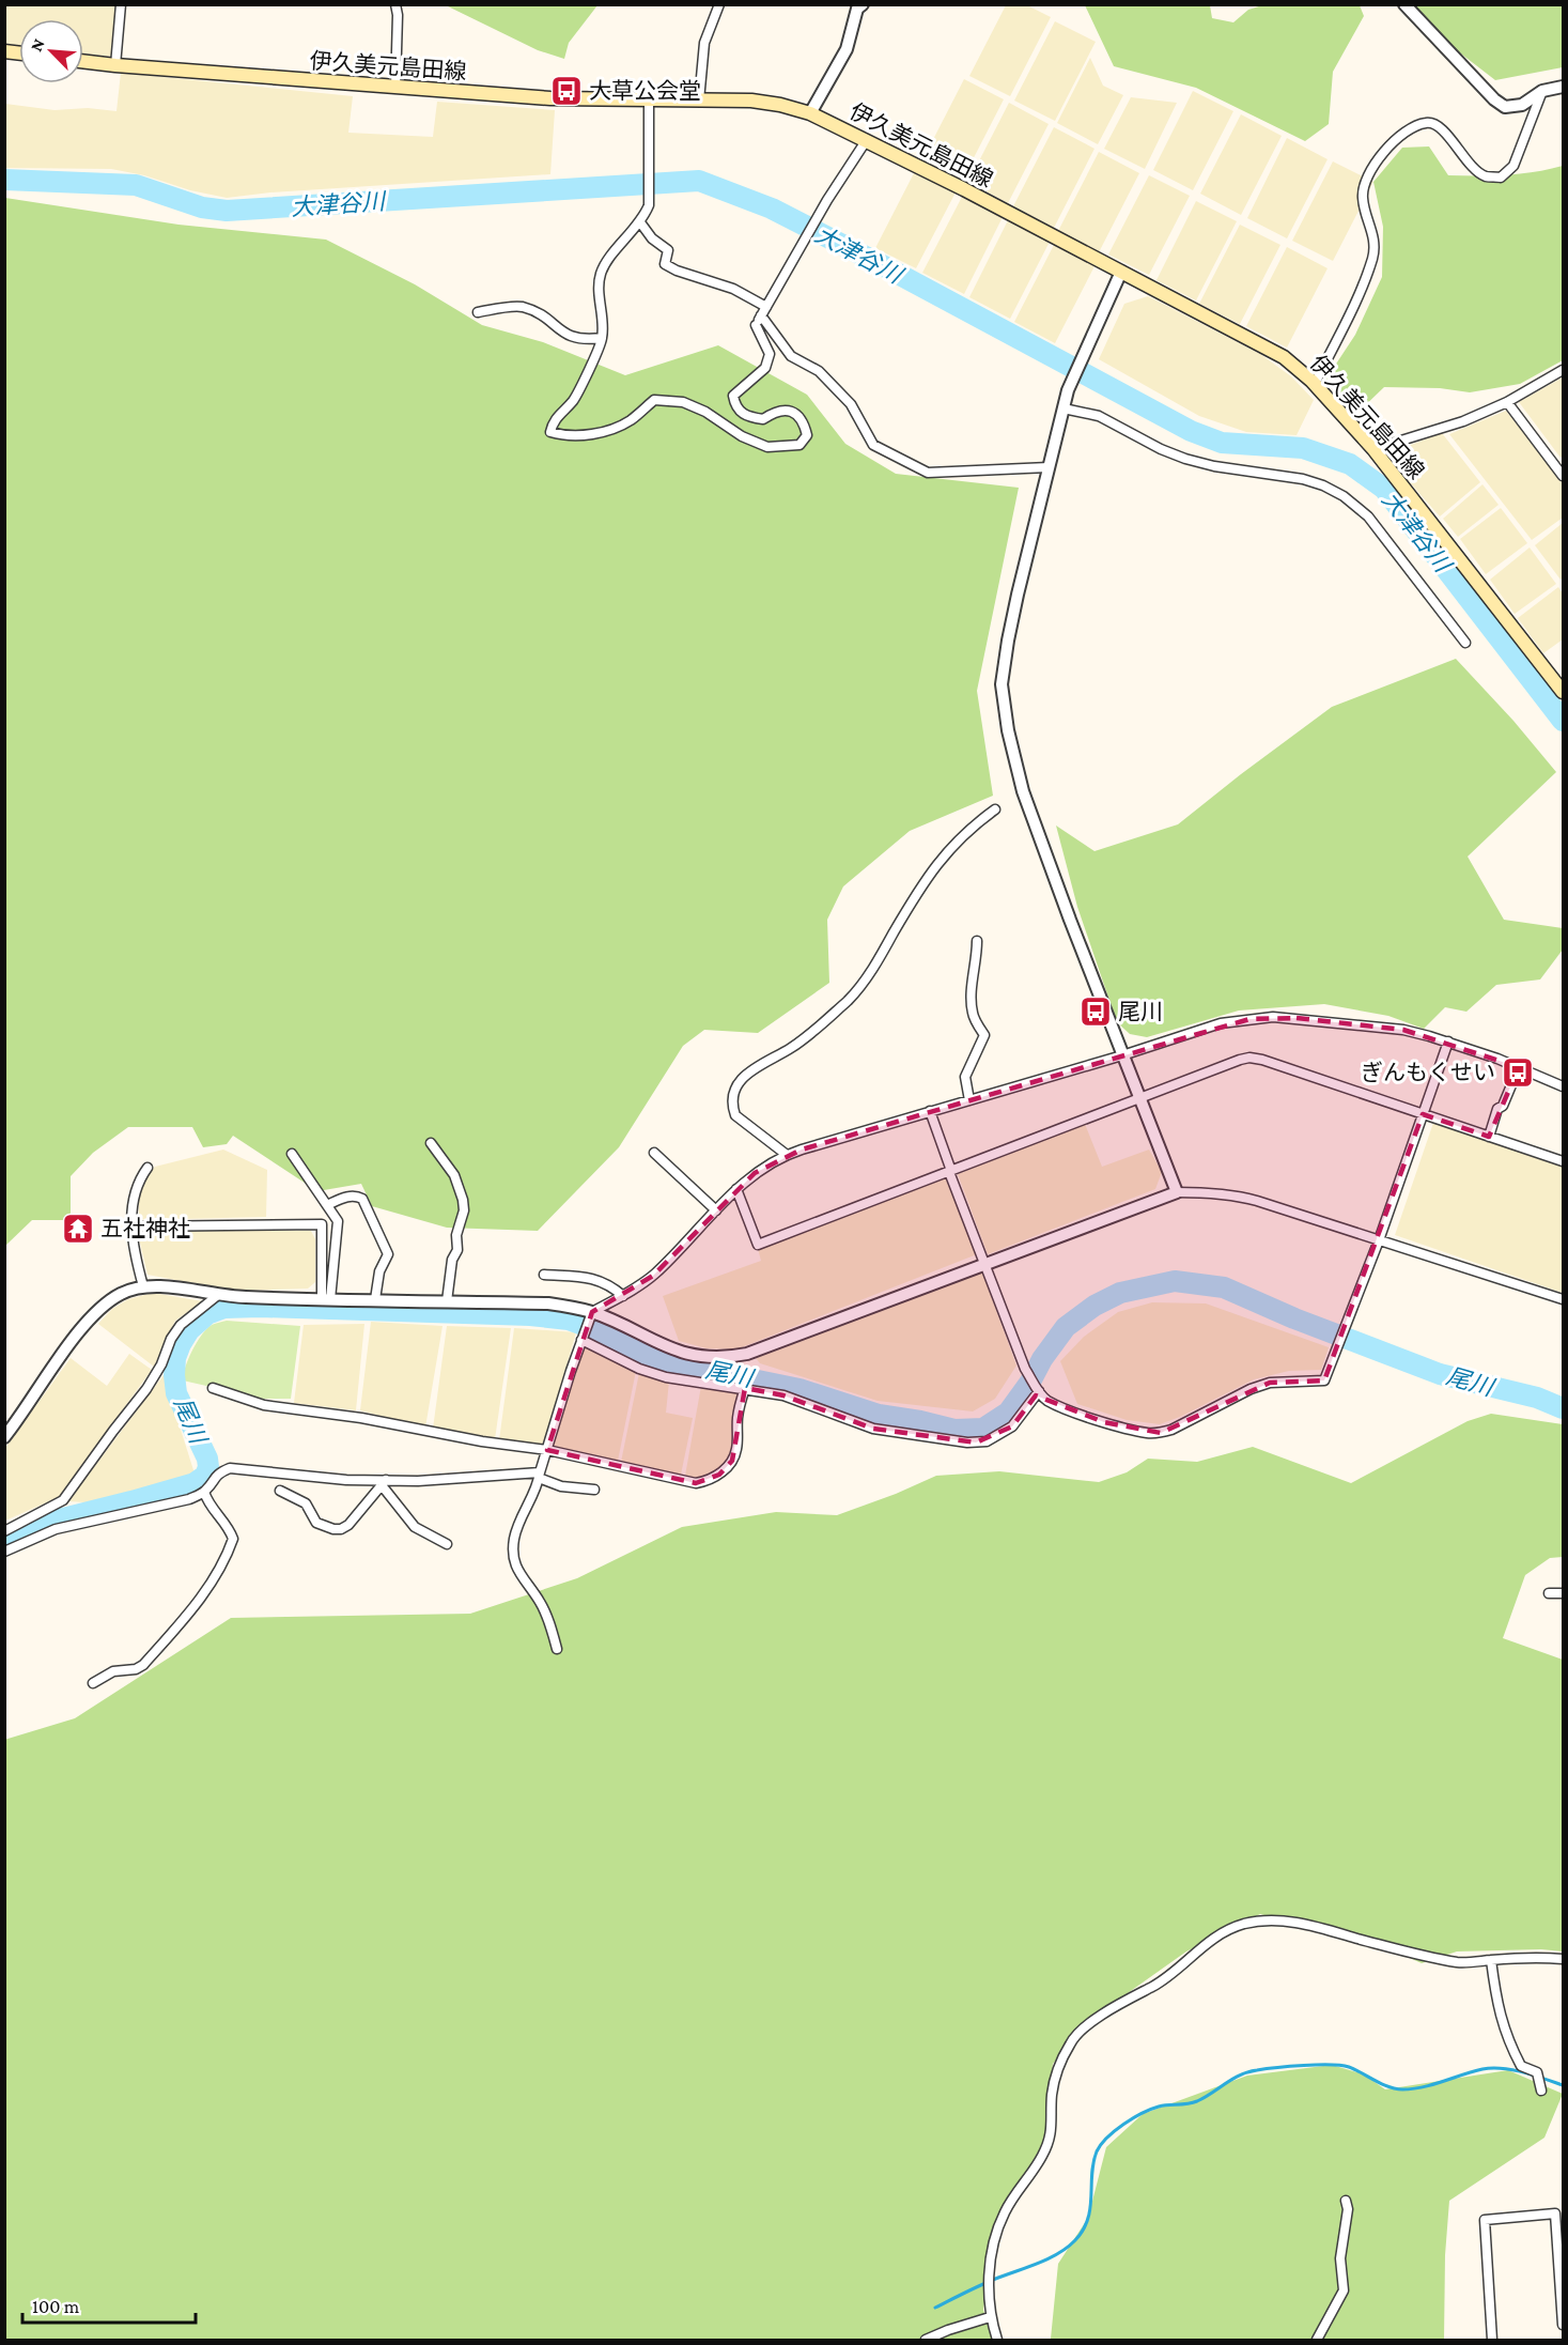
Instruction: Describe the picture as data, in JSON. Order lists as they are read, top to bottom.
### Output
{
  "streets": {
    "main road": ["伊久美元島田線"]
  },
  "water": ["大津谷川", "尾川"],
  "places": {
    "bus stop": ["大草公会堂", "尾川", "ぎんもくせい"],
    "temple": ["五社神社"]
  },
  "scale_bar": "100 m",
  "north": "top left"
}
